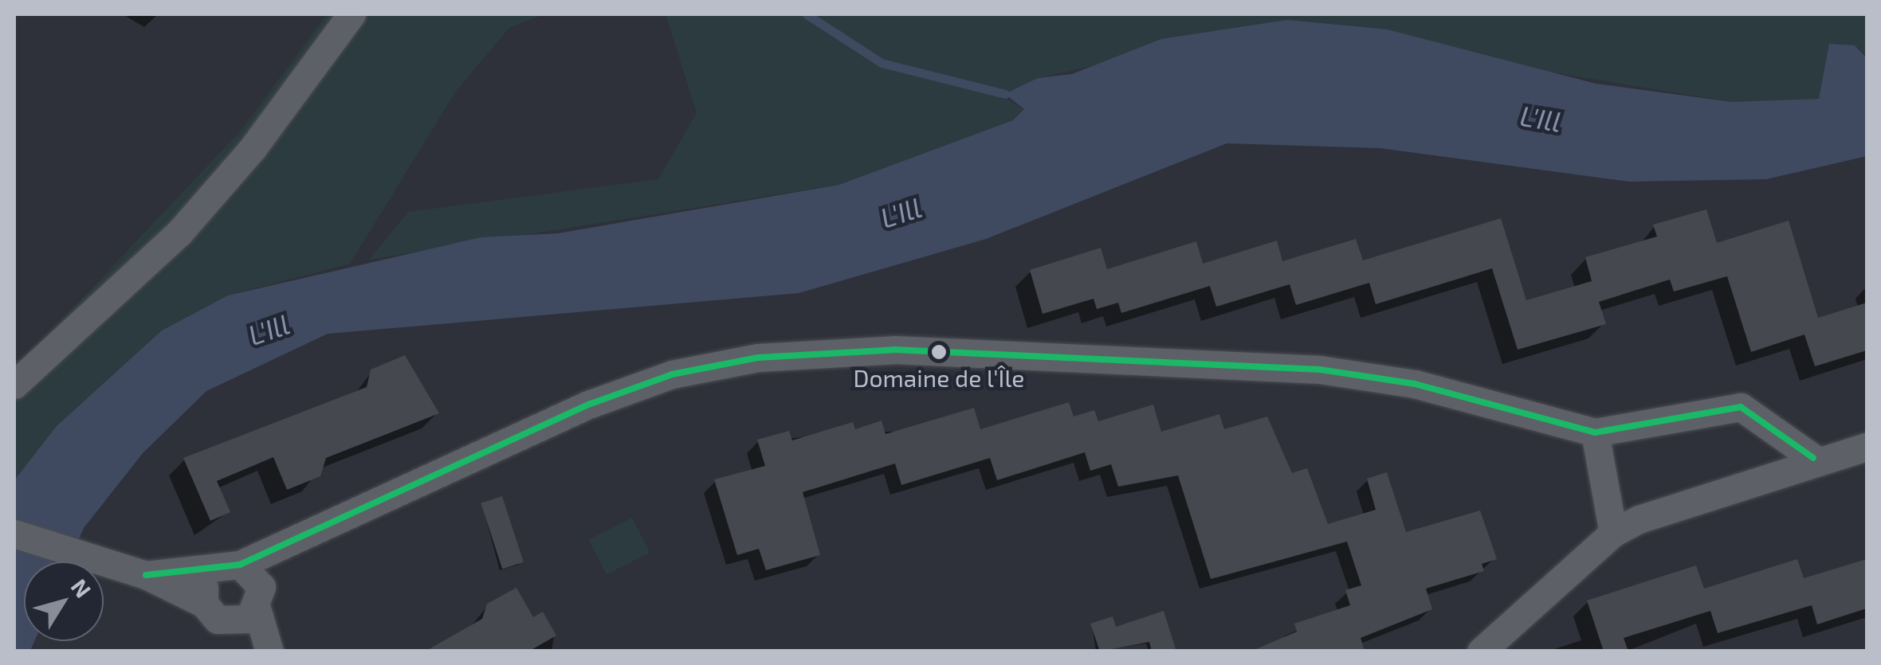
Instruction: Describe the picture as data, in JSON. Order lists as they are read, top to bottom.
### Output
{
  "water": ["L'Ill"],
  "places": ["Domaine de l'Île"],
  "north": "top right"
}
